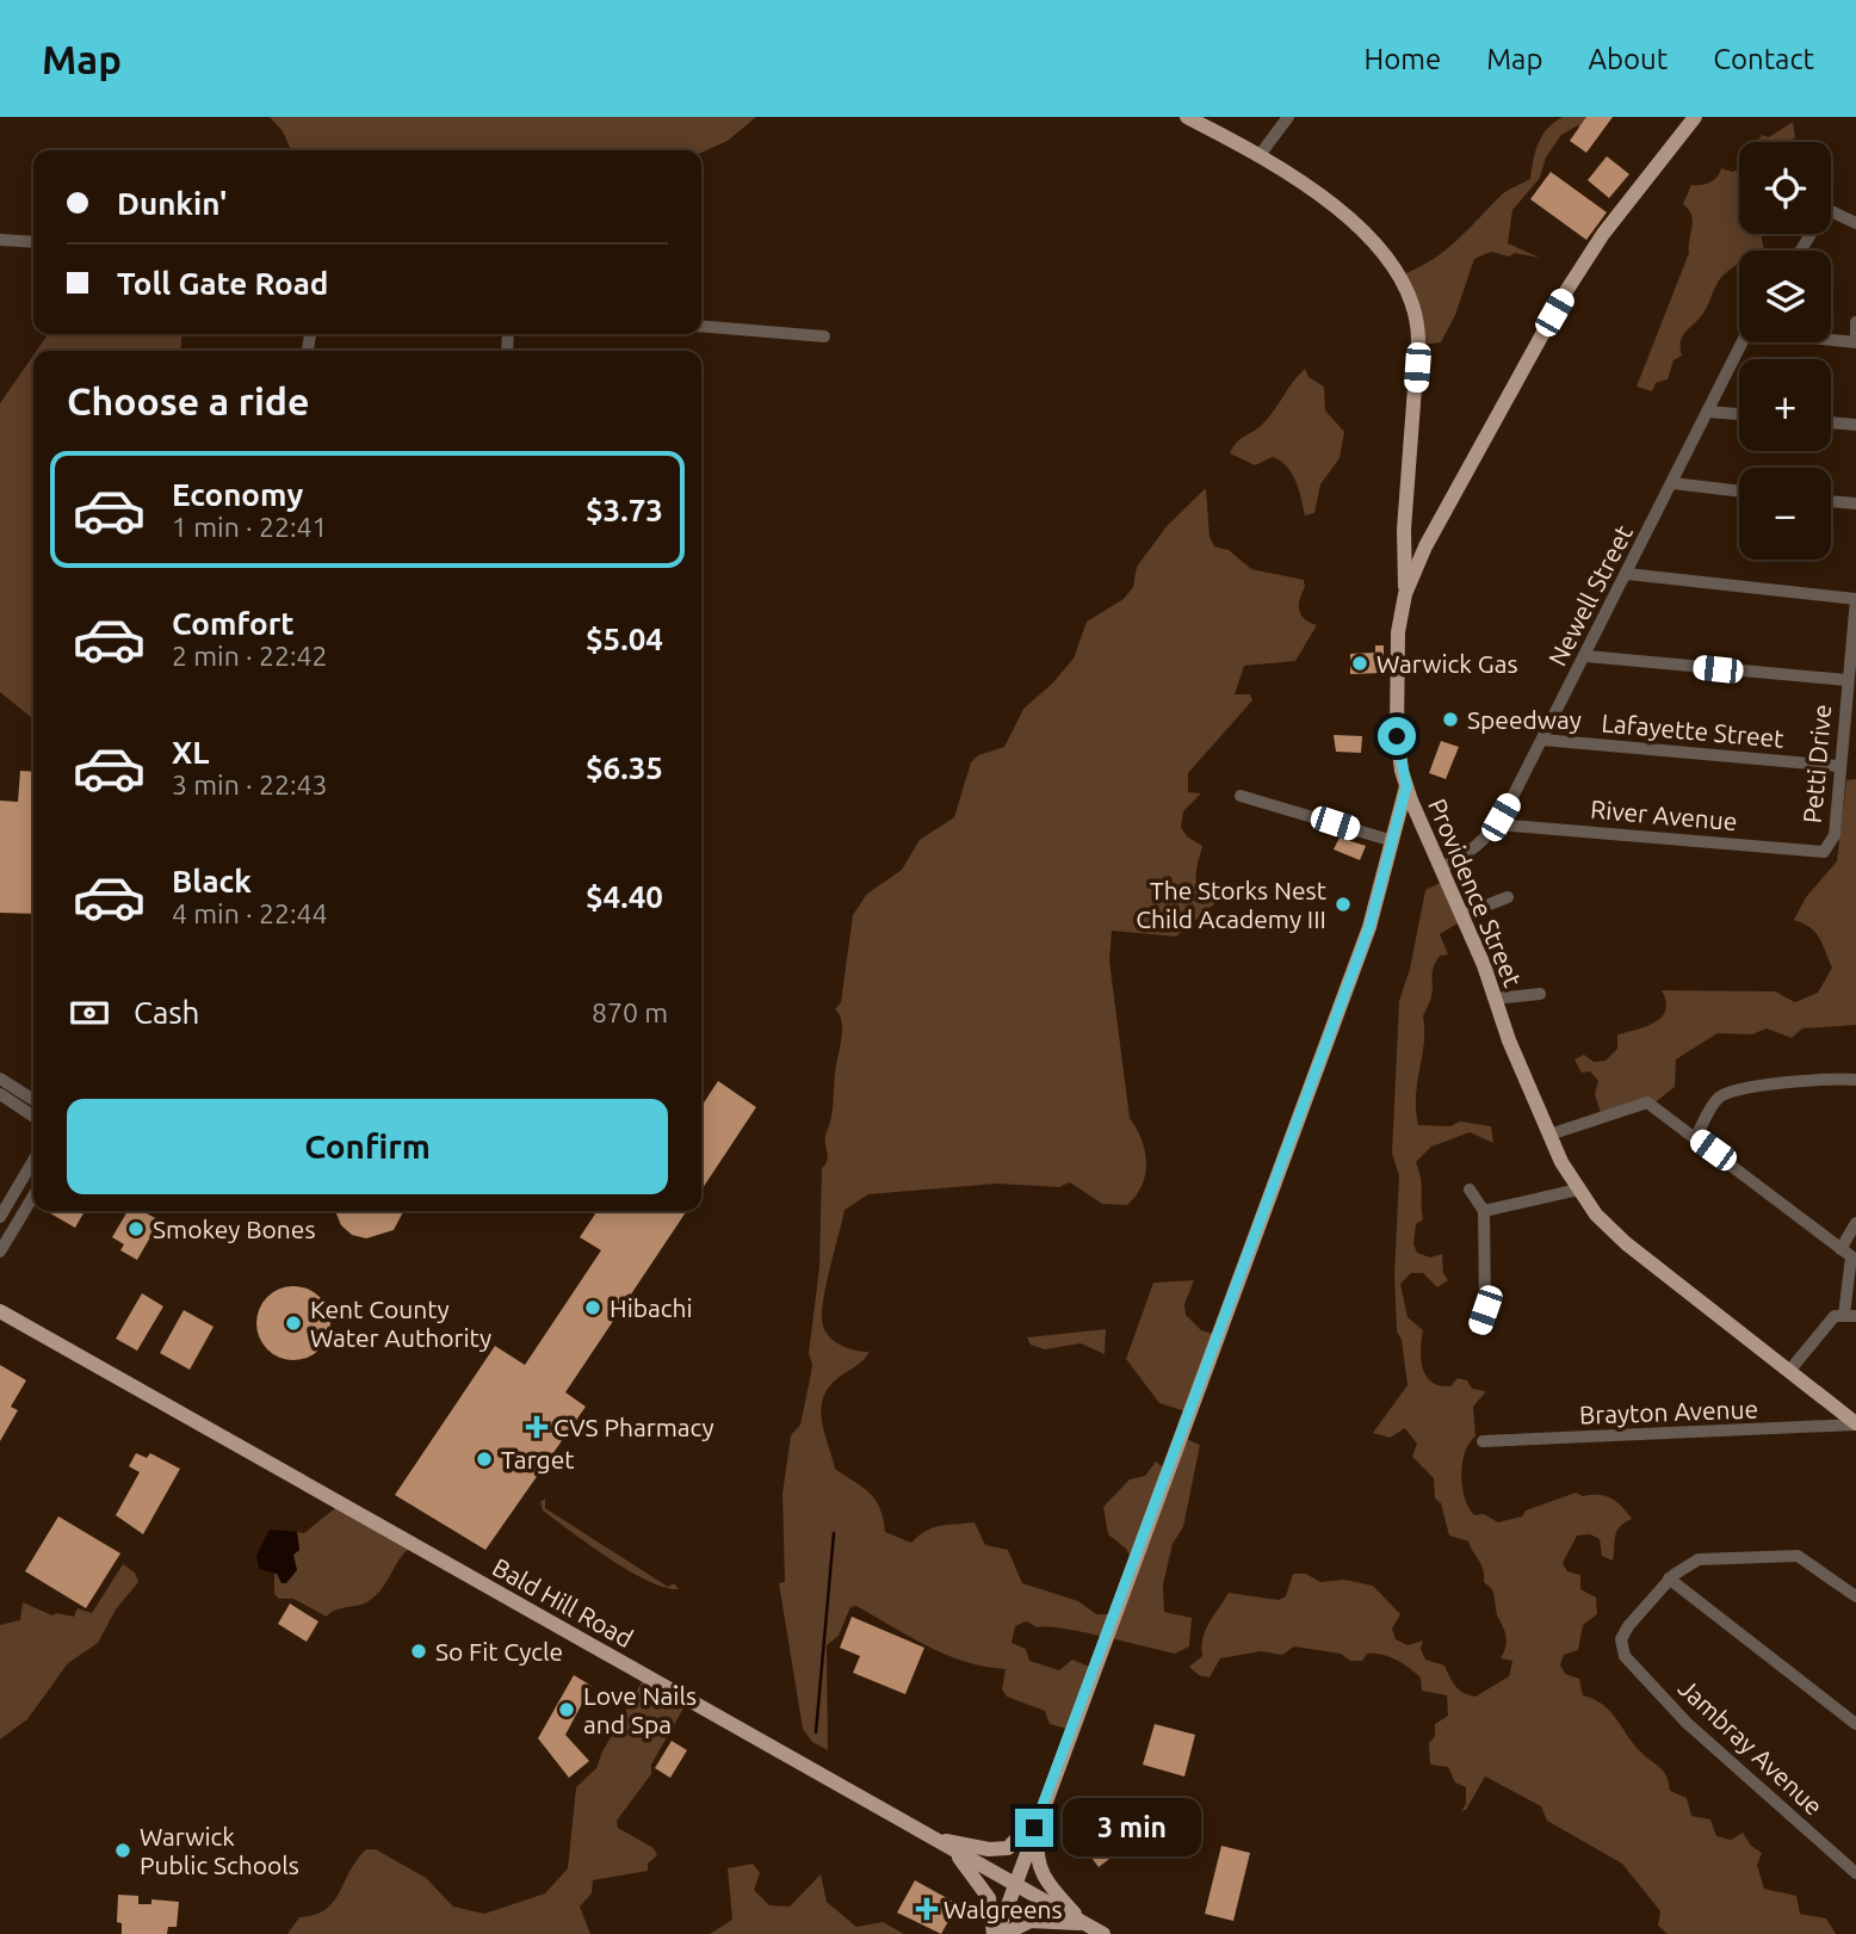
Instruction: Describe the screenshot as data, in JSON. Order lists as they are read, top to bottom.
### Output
{
  "streets": {
    "main road": ["Providence Street", "Bald Hill Road"],
    "street": [
      "Newell Street",
      "Lafayette Street",
      "Petti Drive",
      "River Avenue",
      "Brayton Avenue",
      "Jambray Avenue"
    ]
  },
  "crossings": [
    ["Newell Street", "Lafayette Street"],
    ["Newell Street", "River Avenue"],
    ["Newell Street", "Providence Street"],
    ["Lafayette Street", "Petti Drive"],
    ["Petti Drive", "River Avenue"],
    ["Providence Street", "Brayton Avenue"]
  ],
  "places": {
    "other": [
      "Warwick Gas",
      "Speedway",
      "The Storks Nest Child Academy III",
      "Smokey Bones",
      "Hibachi",
      "Kent County Water Authority",
      "Target",
      "So Fit Cycle",
      "Love Nails and Spa",
      "Warwick Public Schools"
    ],
    "health": ["CVS Pharmacy", "Walgreens"]
  },
  "page": {
    "header": "Map",
    "nav": [
      "Home",
      "Map",
      "About",
      "Contact"
    ],
    "map_buttons": ["+", "−"],
    "banner": ["Dunkin'", "Toll Gate Road"],
    "heading": "Choose a ride",
    "list": [
      {
        "name": "Economy",
        "note": "1 min · 22:41",
        "value": "$3.73"
      },
      {
        "name": "Comfort",
        "note": "2 min · 22:42",
        "value": "$5.04"
      },
      {
        "name": "XL",
        "note": "3 min · 22:43",
        "value": "$6.35"
      },
      {
        "name": "Black",
        "note": "4 min · 22:44",
        "value": "$4.40"
      }
    ],
    "pay": ["Cash", "870 m"],
    "buttons": "Confirm",
    "bubble": "3 min"
  }
}
